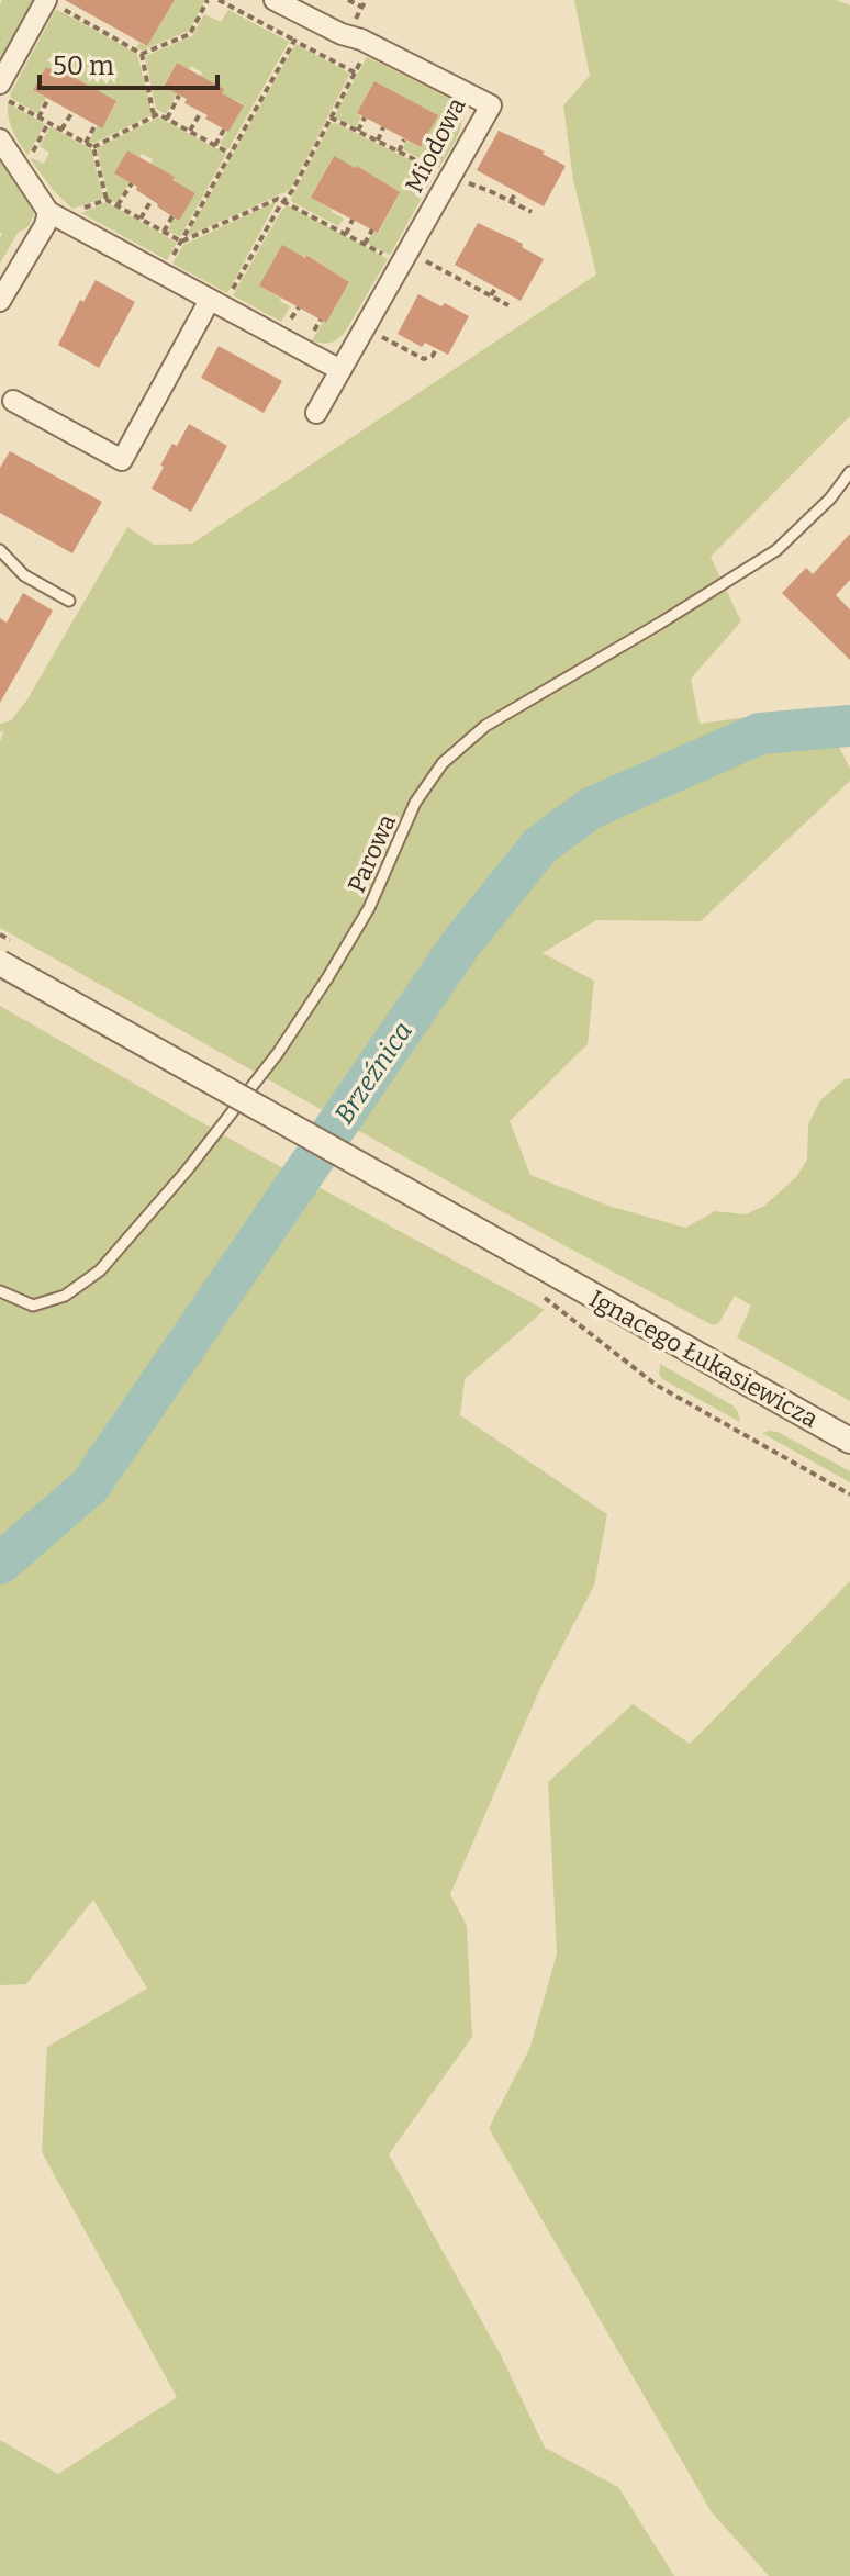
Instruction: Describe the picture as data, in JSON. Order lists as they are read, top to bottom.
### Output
{
  "streets": {
    "street": ["Miodowa", "Ignacego Łukasiewicza"],
    "lane": ["Parowa"]
  },
  "water": ["Brzeźnica"],
  "scale_bar": "50 m"
}
